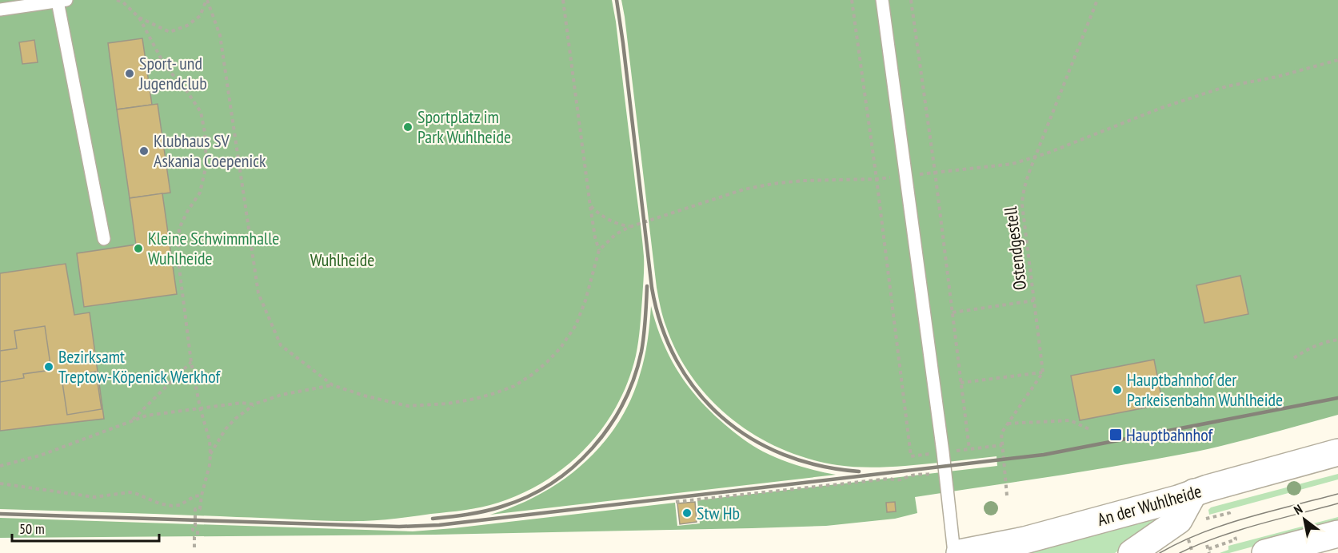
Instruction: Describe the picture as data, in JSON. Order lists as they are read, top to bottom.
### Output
{
  "streets": {
    "main road": ["An der Wuhlheide"],
    "path": ["Ostendgestell"]
  },
  "parks": ["Wuhlheide"],
  "places": {
    "other": [
      "Sport- und Jugendclub",
      "Sportplatz im Park Wuhlheide",
      "Klubhaus SV Askania Coepenick",
      "Kleine Schwimmhalle Wuhlheide",
      "Bezirksamt Treptow-Köpenick Werkhof",
      "Hauptbahnhof der Parkeisenbahn Wuhlheide",
      "Stw Hb"
    ],
    "transit": ["Hauptbahnhof"]
  },
  "scale_bar": "50 m",
  "north": "top left"
}
